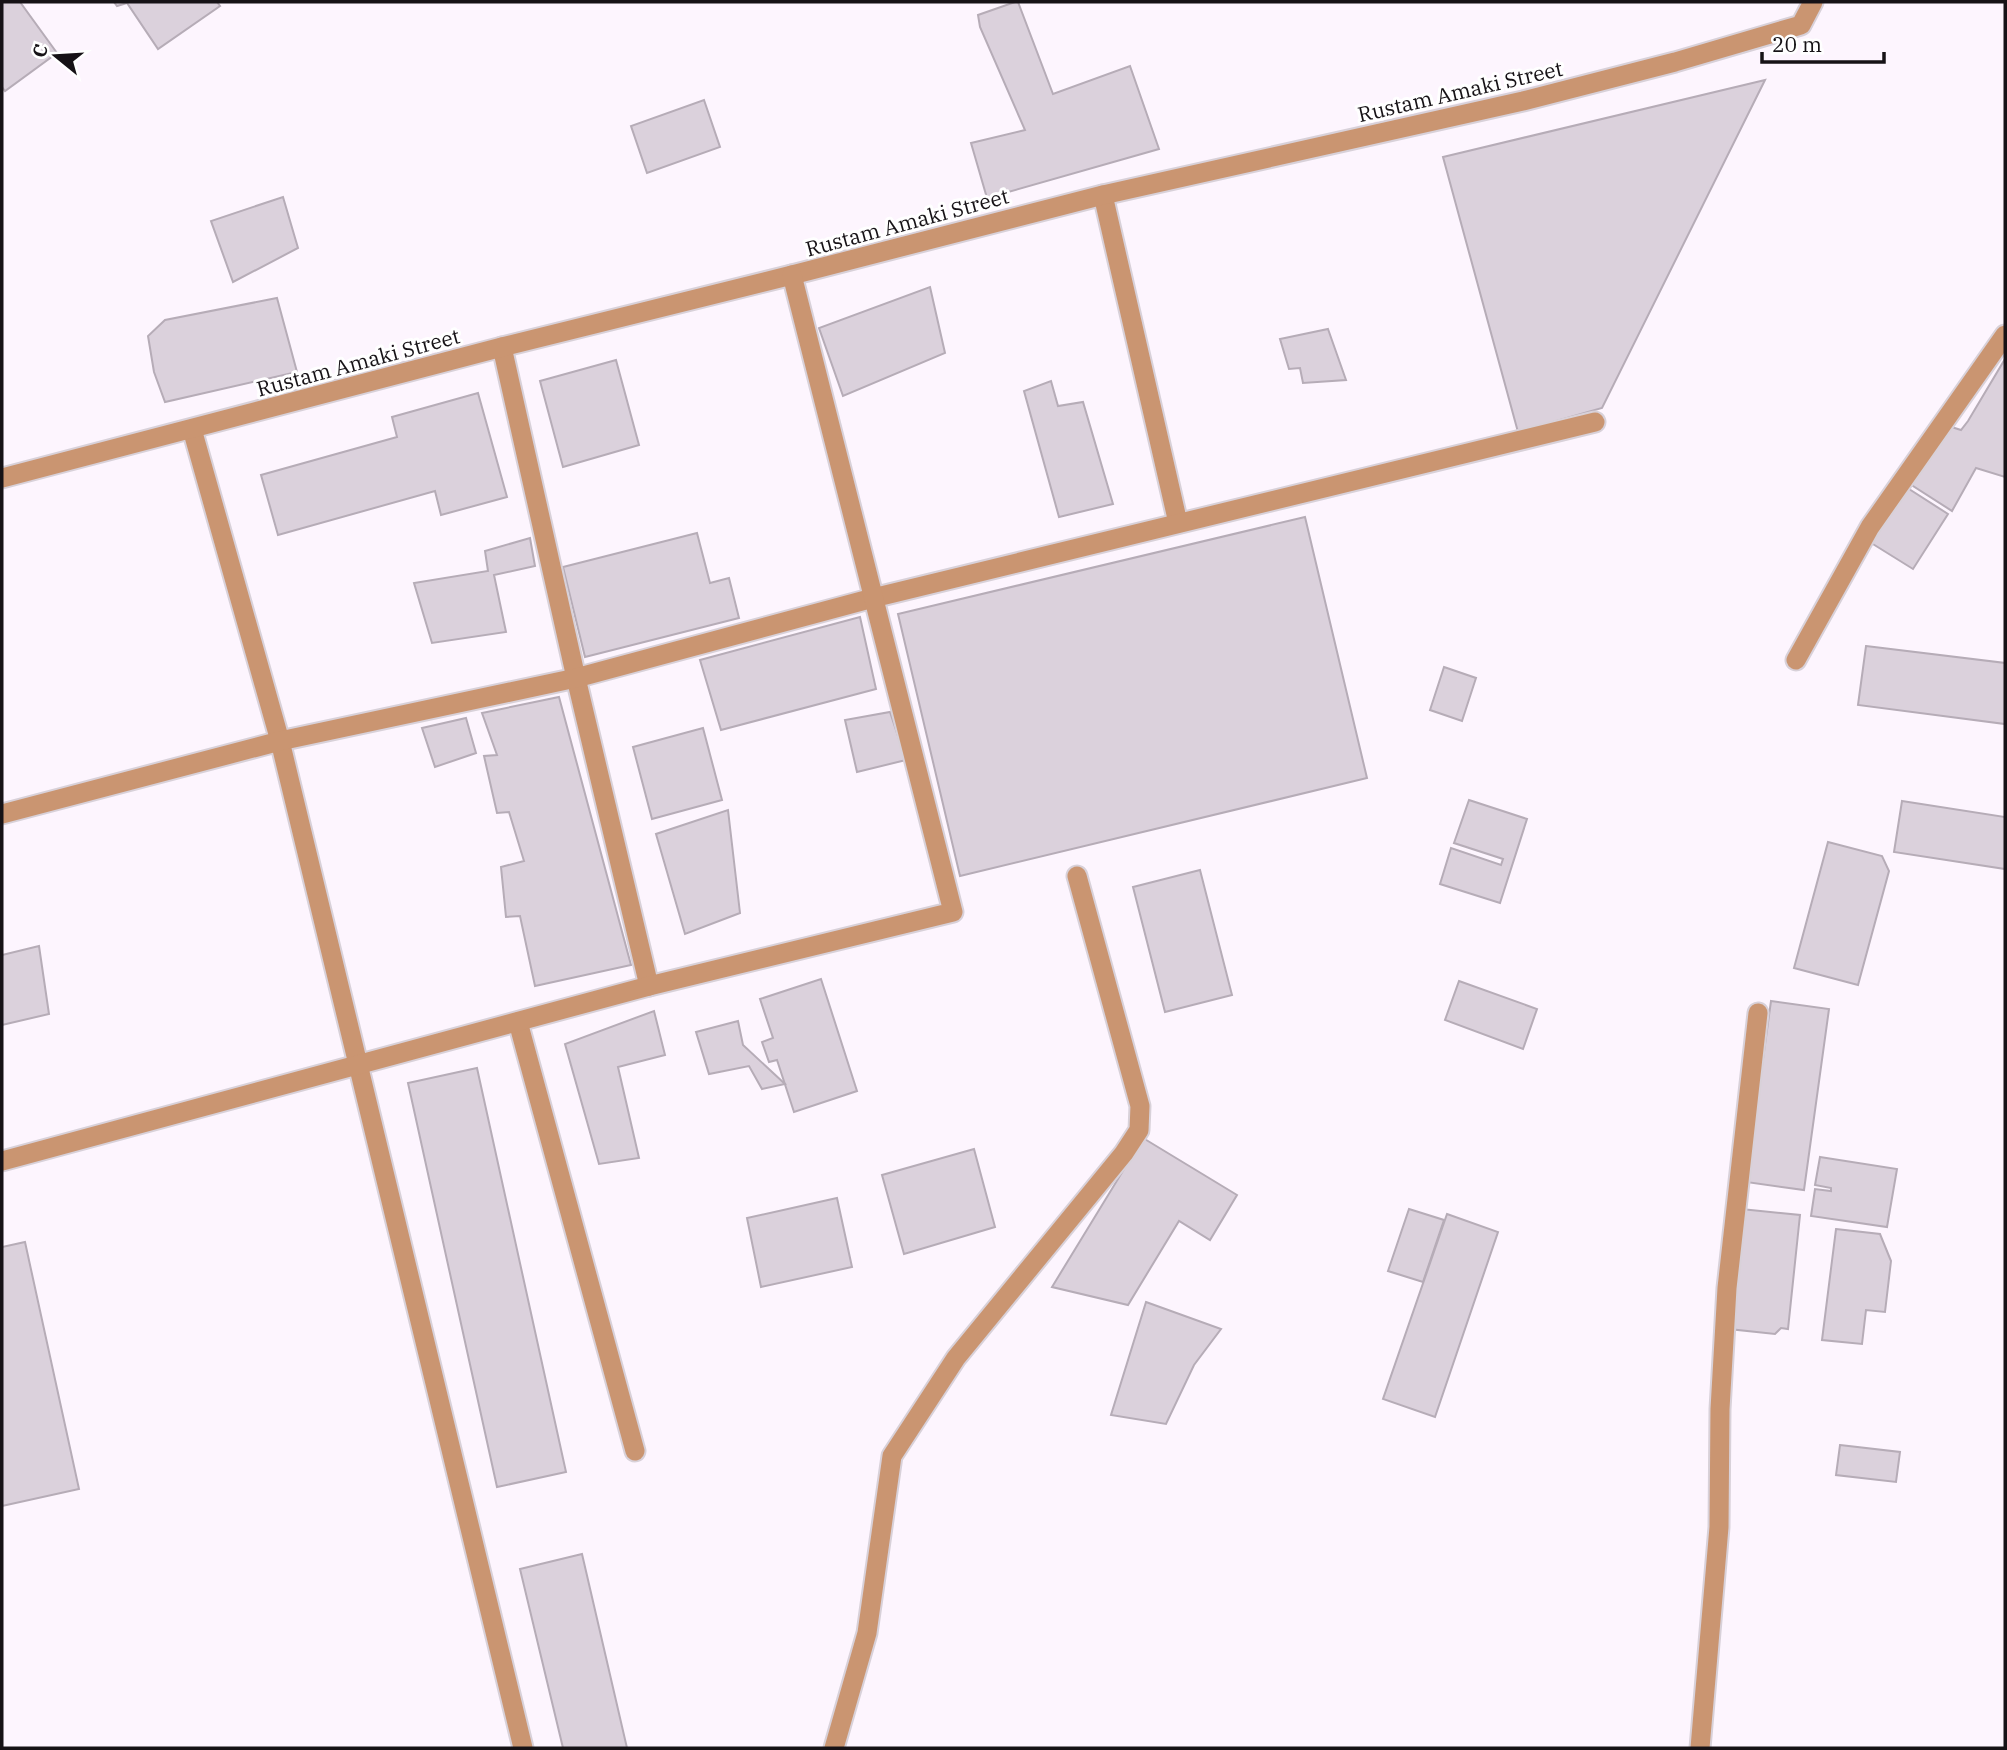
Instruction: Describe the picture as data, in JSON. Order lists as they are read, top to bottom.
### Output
{
  "streets": {
    "street": ["Rustam Amaki Street"]
  },
  "scale_bar": "20 m",
  "north": "left"
}
